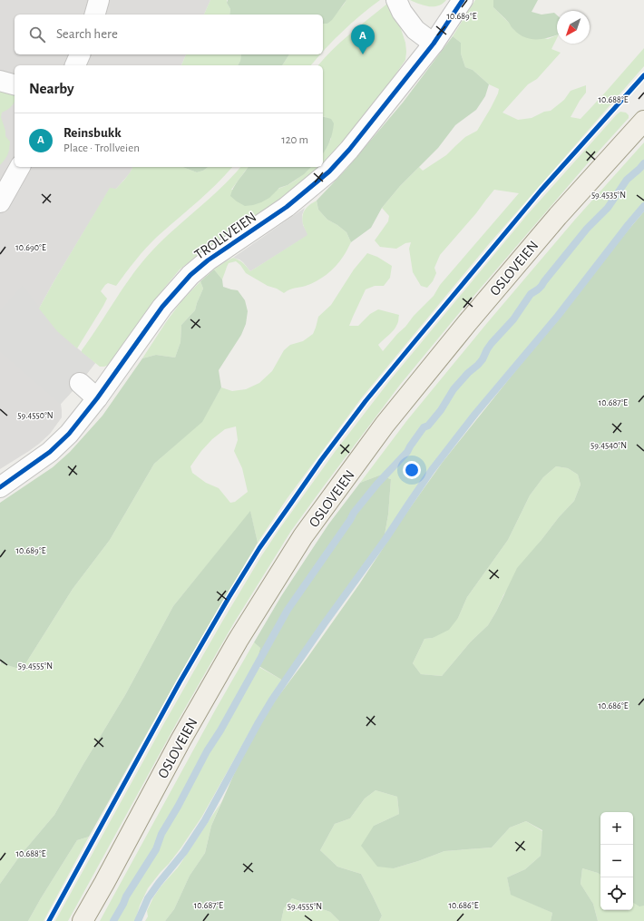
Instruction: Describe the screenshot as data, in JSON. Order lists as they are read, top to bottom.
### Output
{
  "streets": {
    "main road": ["OSLOVEIEN"],
    "street": ["TROLLVEIEN"]
  },
  "north": "bottom left",
  "page": {
    "search": "Search here",
    "pins": "A",
    "heading": "Nearby",
    "list": [
      {
        "mark": "A",
        "name": "Reinsbukk",
        "note": "Place · Trollveien",
        "value": "120 m"
      }
    ],
    "map_buttons": ["+", "−"]
  },
  "coordinates": [
    "10.689°E",
    "10.688°E",
    "59.4535°N",
    "10.690°E",
    "10.687°E",
    "59.4550°N",
    "59.4540°N",
    "59.4555°N",
    "10.686°E"
  ]
}
